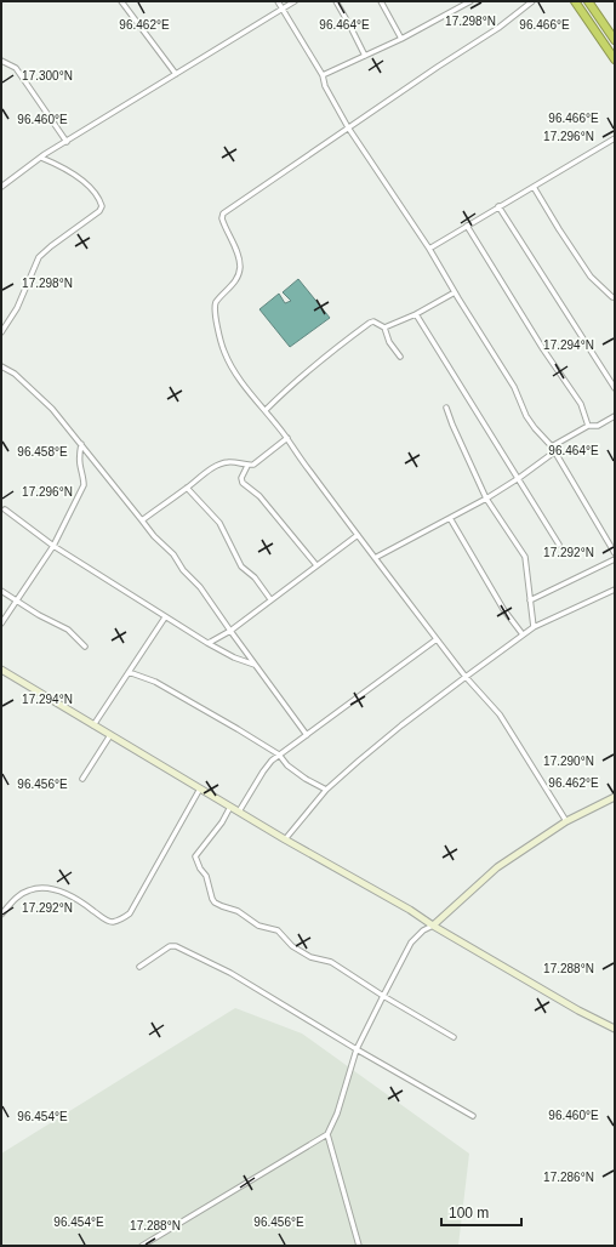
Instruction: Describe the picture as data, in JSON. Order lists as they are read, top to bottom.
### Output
{
  "scale_bar": "100 m",
  "coordinates": [
    "17.298°N",
    "96.462°E",
    "96.464°E",
    "96.466°E",
    "17.300°N",
    "96.460°E",
    "17.296°N",
    "17.294°N",
    "96.458°E",
    "17.292°N",
    "17.290°N",
    "96.456°E",
    "17.288°N",
    "96.454°E",
    "17.286°N"
  ]
}
